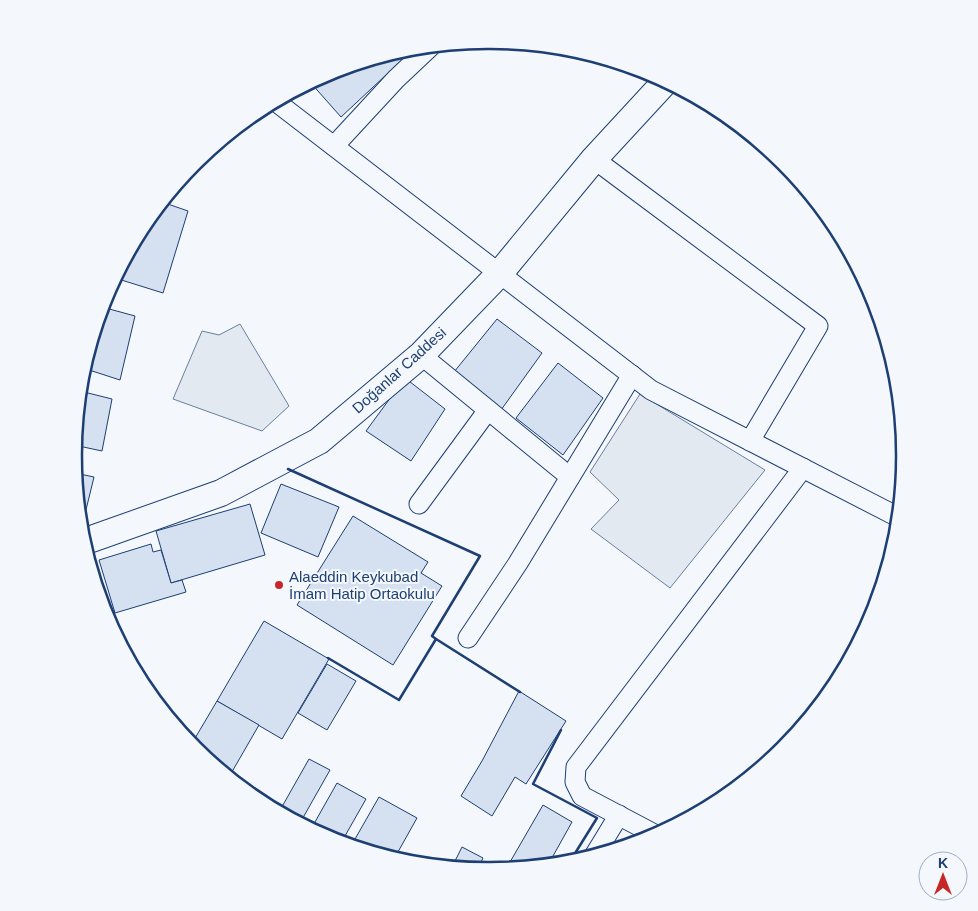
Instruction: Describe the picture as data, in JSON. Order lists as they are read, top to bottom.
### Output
{
  "streets": {
    "street": ["Doğanlar Caddesi"]
  },
  "places": ["Alaeddin Keykubad İmam Hatip Ortaokulu"],
  "north": "top"
}
